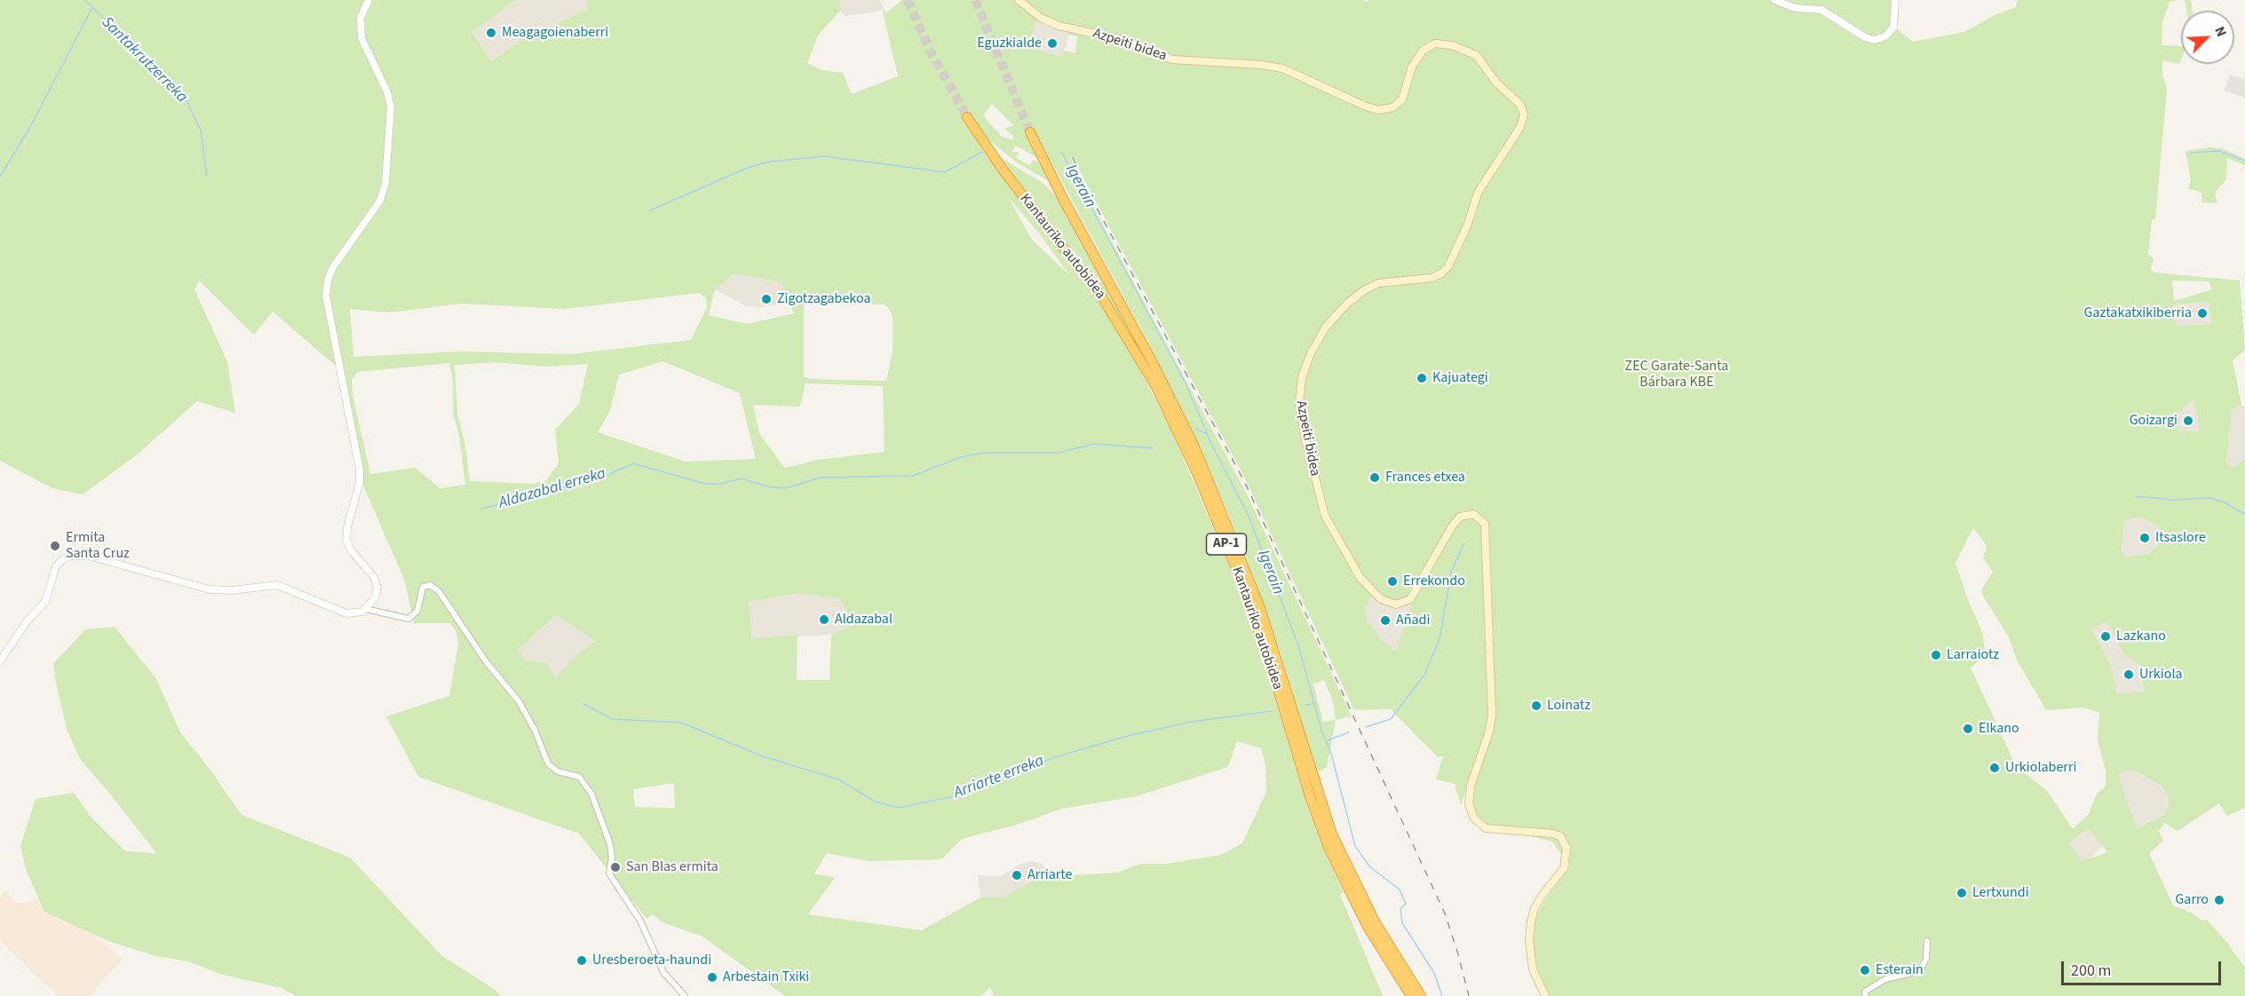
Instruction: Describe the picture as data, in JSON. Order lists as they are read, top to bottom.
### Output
{
  "streets": {
    "highway": ["Kantauriko autobidea", "AP-1"],
    "main road": ["Azpeiti bidea"]
  },
  "water": [
    "Santakrutzerreka",
    "Igerain",
    "Aldazabal erreka",
    "Arriarte erreka"
  ],
  "parks": ["ZEC Garate-Santa Bárbara KBE"],
  "places": [
    "Meagagoienaberri",
    "Eguzkialde",
    "Zigotzagabekoa",
    "Gaztakatxikiberria",
    "Kajuategi",
    "Goizargi",
    "Frances etxea",
    "Itsaslore",
    "Ermita Santa Cruz",
    "Errekondo",
    "Aldazabal",
    "Añadi",
    "Lazkano",
    "Larraiotz",
    "Urkiola",
    "Loinatz",
    "Elkano",
    "Urkiolaberri",
    "San Blas ermita",
    "Arriarte",
    "Lertxundi",
    "Garro",
    "Uresberoeta-haundi",
    "Esterain",
    "Arbestain Txiki"
  ],
  "scale_bar": "200 m",
  "north": "top right"
}
